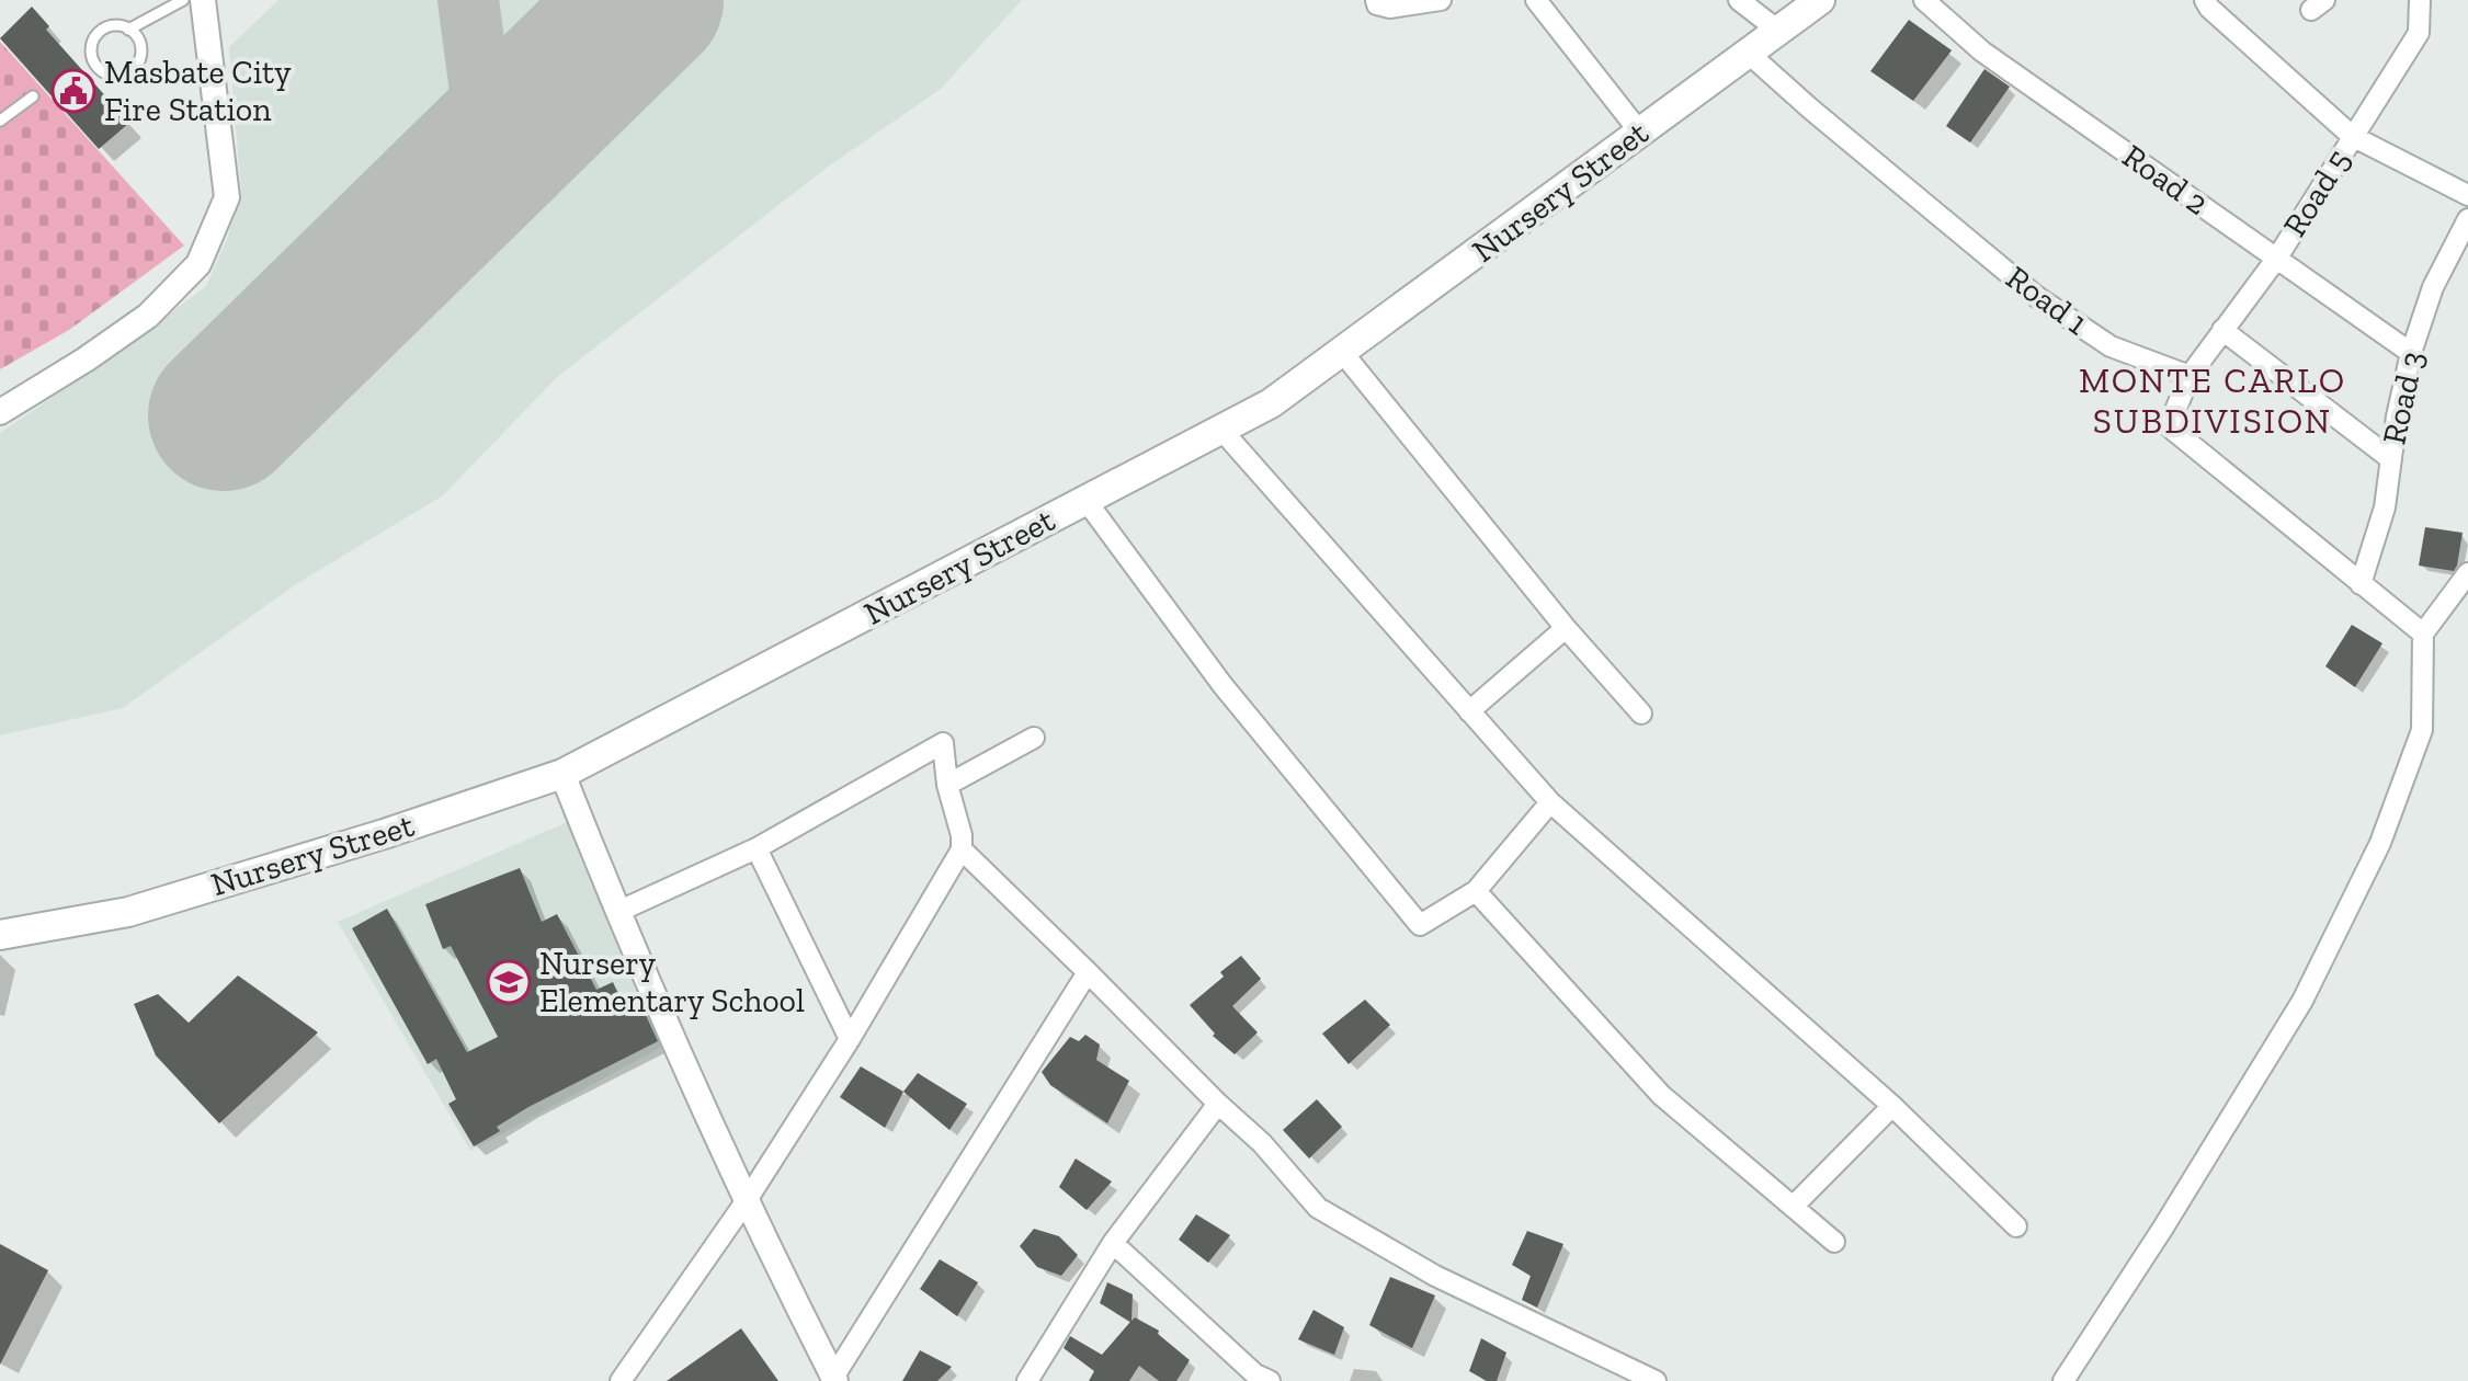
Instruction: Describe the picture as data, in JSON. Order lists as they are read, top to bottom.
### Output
{
  "streets": {
    "main road": ["Nursery Street"],
    "street": [
      "Road 2",
      "Road 5",
      "Road 1",
      "Road 3"
    ]
  },
  "crossings": [
    ["Road 2", "Road 5"],
    ["Road 2", "Road 3"],
    ["Nursery Street", "Road 1"],
    ["Road 5", "Road 1"]
  ],
  "districts": ["MONTE CARLO SUBDIVISION"],
  "places": {
    "public building": ["Masbate City Fire Station"],
    "school or university": ["Nursery Elementary School"]
  }
}
